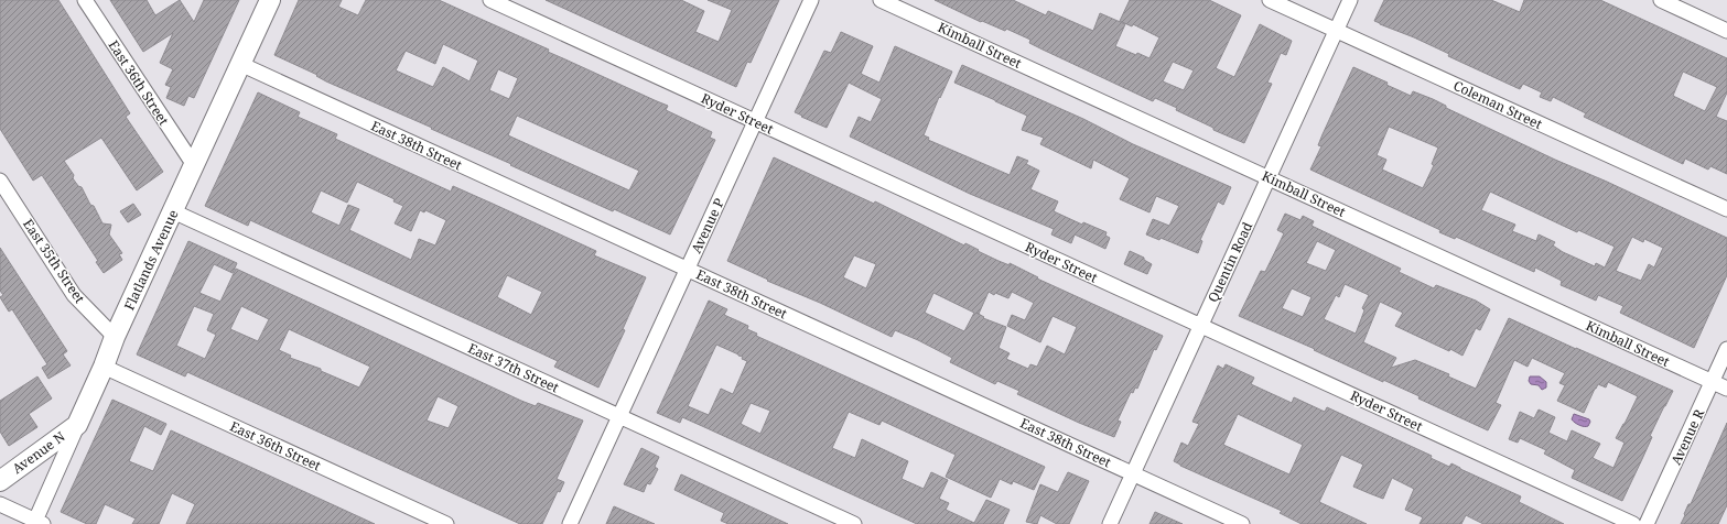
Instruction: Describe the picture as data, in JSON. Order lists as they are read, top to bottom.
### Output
{
  "streets": {
    "main road": ["Flatlands Avenue", "Avenue N"],
    "street": [
      "Kimball Street",
      "East 36th Street",
      "Coleman Street",
      "Ryder Street",
      "East 38th Street",
      "Avenue P",
      "East 35th Street",
      "Quentin Road",
      "East 37th Street",
      "Avenue R"
    ]
  },
  "crossings": [
    ["Kimball Street", "Quentin Road"],
    ["Kimball Street", "Avenue R"],
    ["East 36th Street", "Flatlands Avenue"],
    ["Coleman Street", "Quentin Road"],
    ["Ryder Street", "Avenue P"],
    ["Ryder Street", "Quentin Road"],
    ["East 38th Street", "Avenue P"],
    ["East 38th Street", "Flatlands Avenue"],
    ["East 38th Street", "Quentin Road"],
    ["Avenue P", "East 37th Street"],
    ["Flatlands Avenue", "East 35th Street"],
    ["Flatlands Avenue", "East 37th Street"],
    ["Flatlands Avenue", "Avenue N"]
  ]
}
